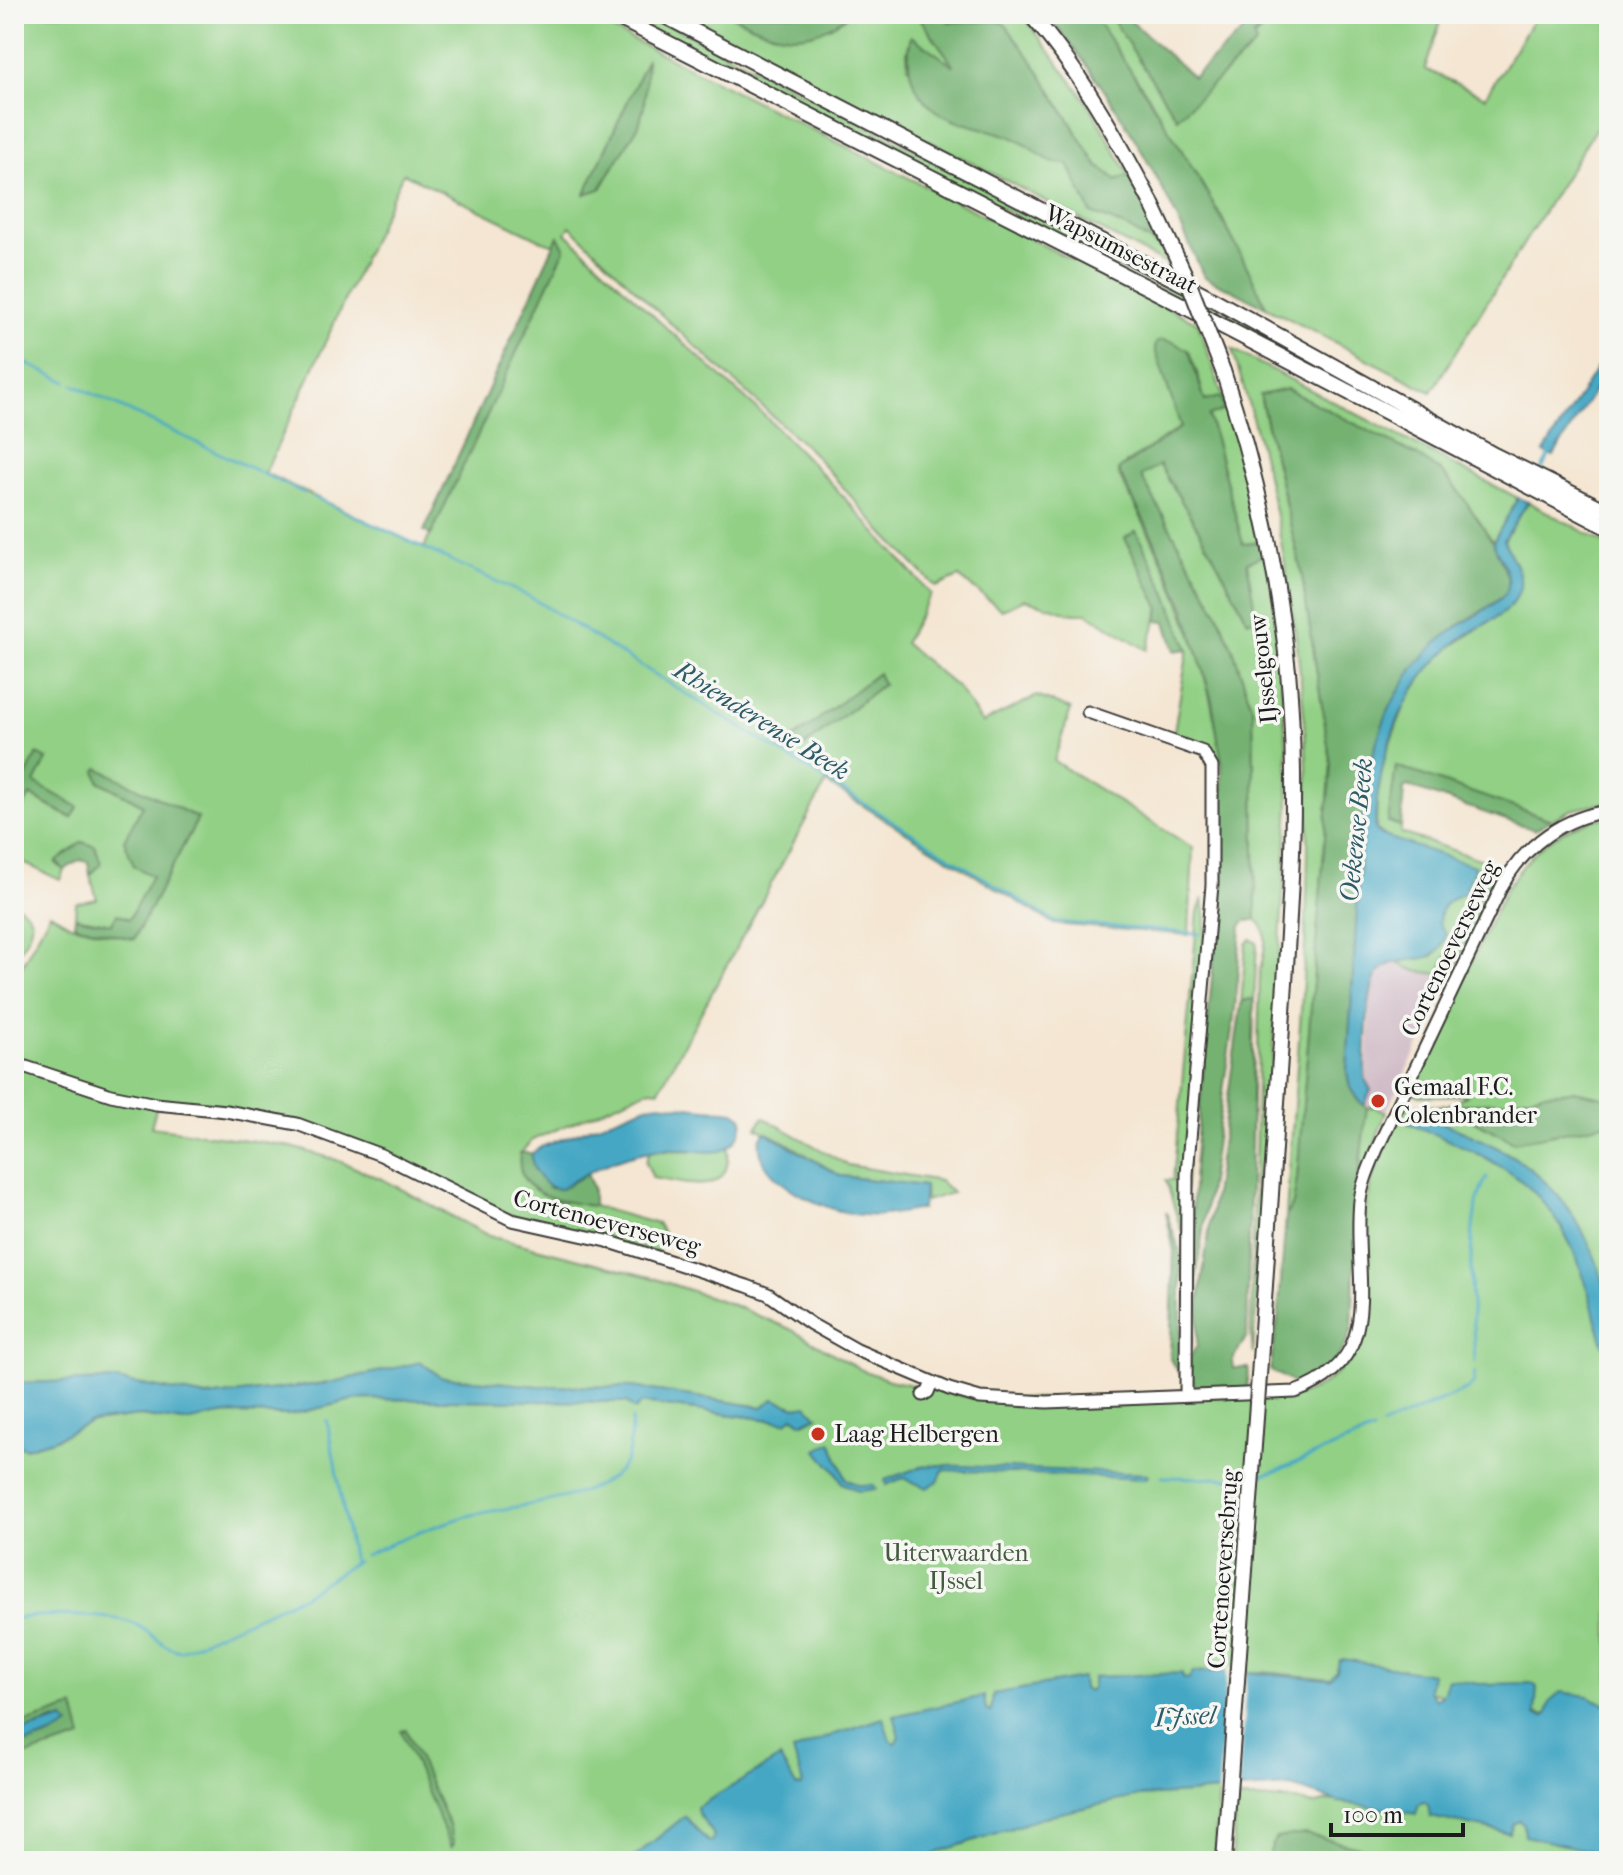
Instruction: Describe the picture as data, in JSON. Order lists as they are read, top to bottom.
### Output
{
  "streets": {
    "main road": ["Wapsumsestraat", "IJsselgouw", "Cortenoeversebrug"],
    "street": ["Cortenoeverseweg"]
  },
  "crossings": [
    ["IJsselgouw", "Cortenoeversebrug"]
  ],
  "water": ["Rhienderense Beek", "Oekense Beek", "IJssel"],
  "parks": ["Uiterwaarden IJssel"],
  "places": ["Gemaal F.C. Colenbrander", "Laag Helbergen"],
  "scale_bar": "100 m"
}
